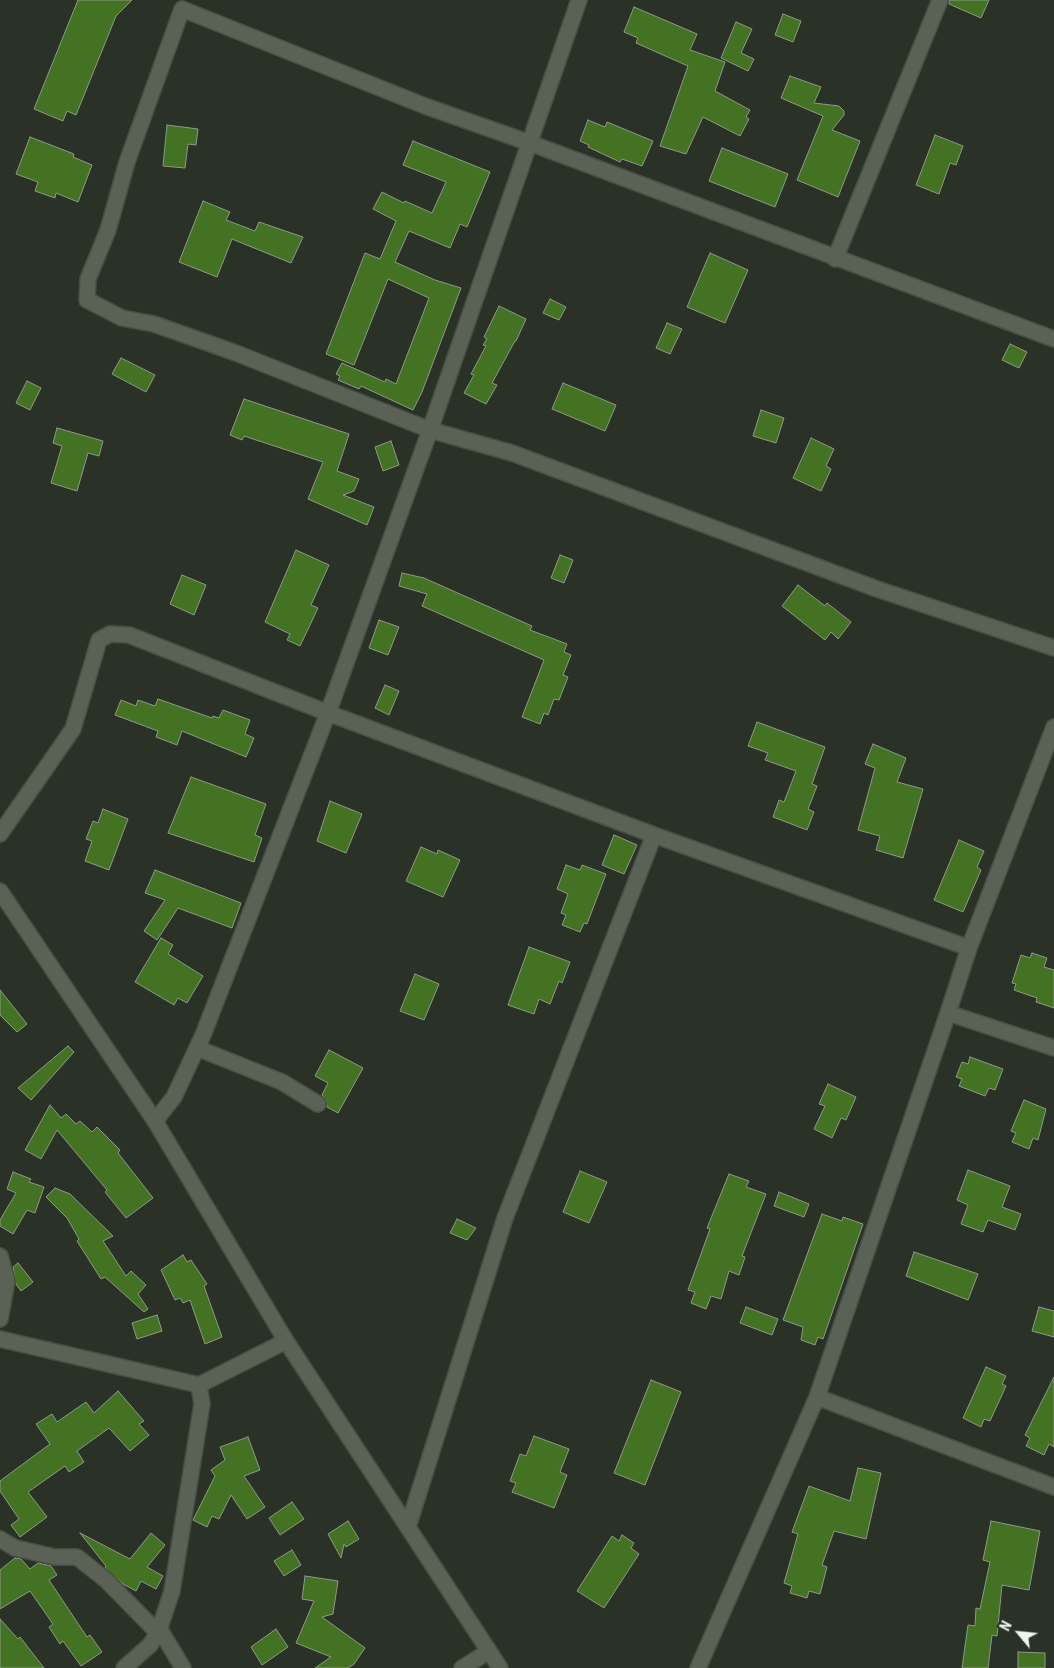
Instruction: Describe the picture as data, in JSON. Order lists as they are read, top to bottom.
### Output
{
  "north": "top left"
}
